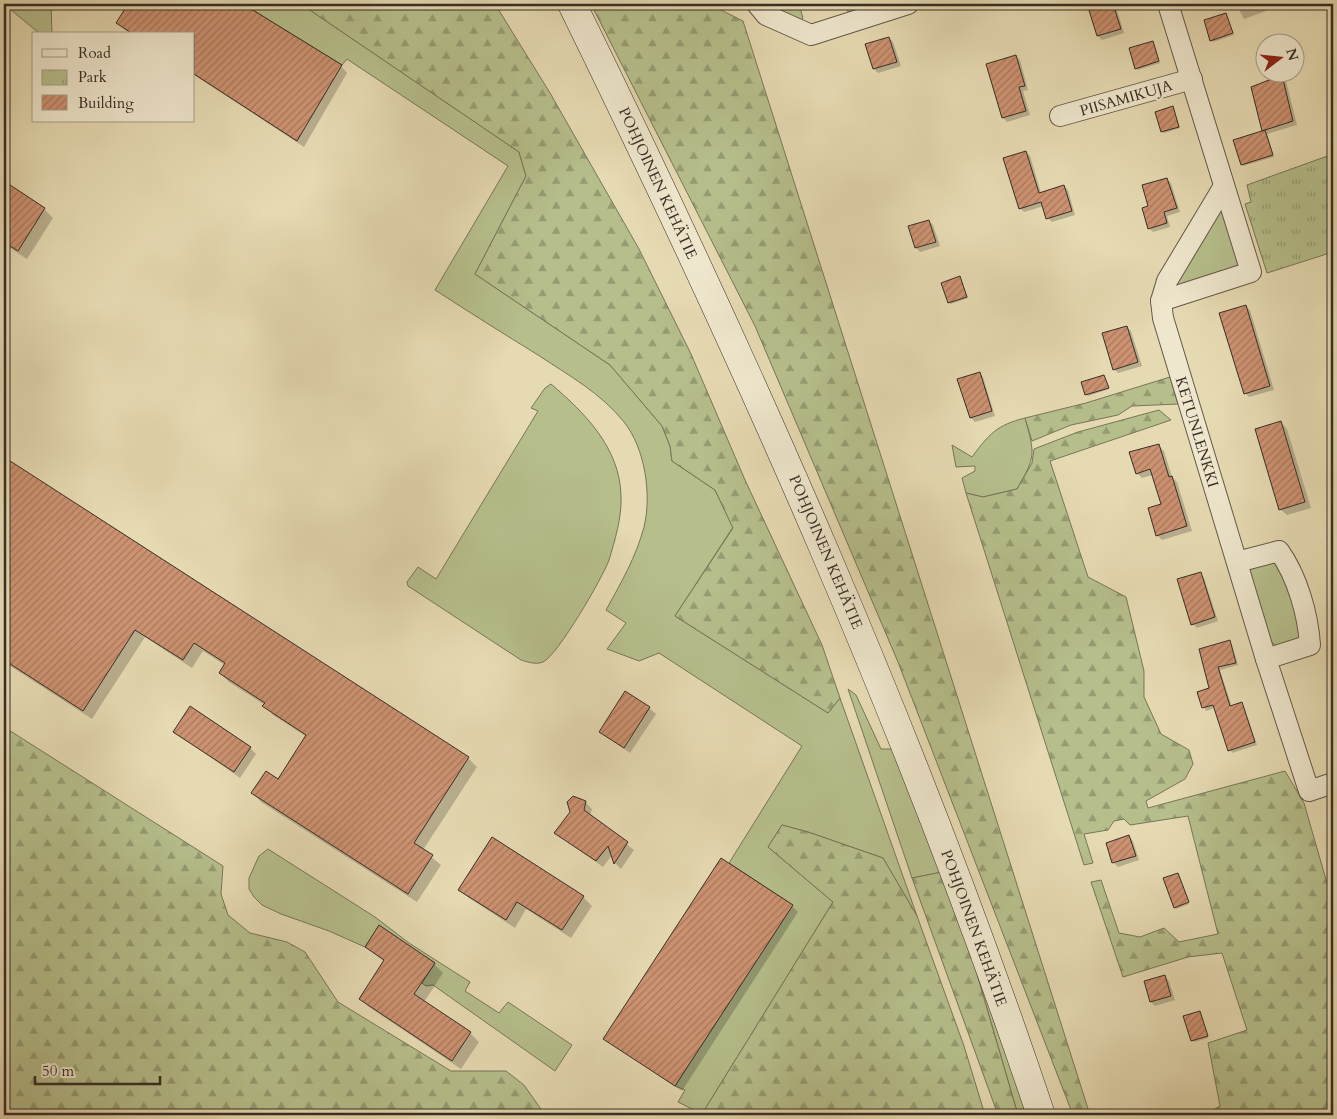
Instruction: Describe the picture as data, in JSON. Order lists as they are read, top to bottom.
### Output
{
  "streets": {
    "main road": ["POHJOINEN KEHÄTIE"],
    "street": ["PIISAMIKUJA", "KETUNLENKKI"]
  },
  "legend": ["Road", "Park", "Building"],
  "scale_bar": "50 m",
  "north": "right"
}
